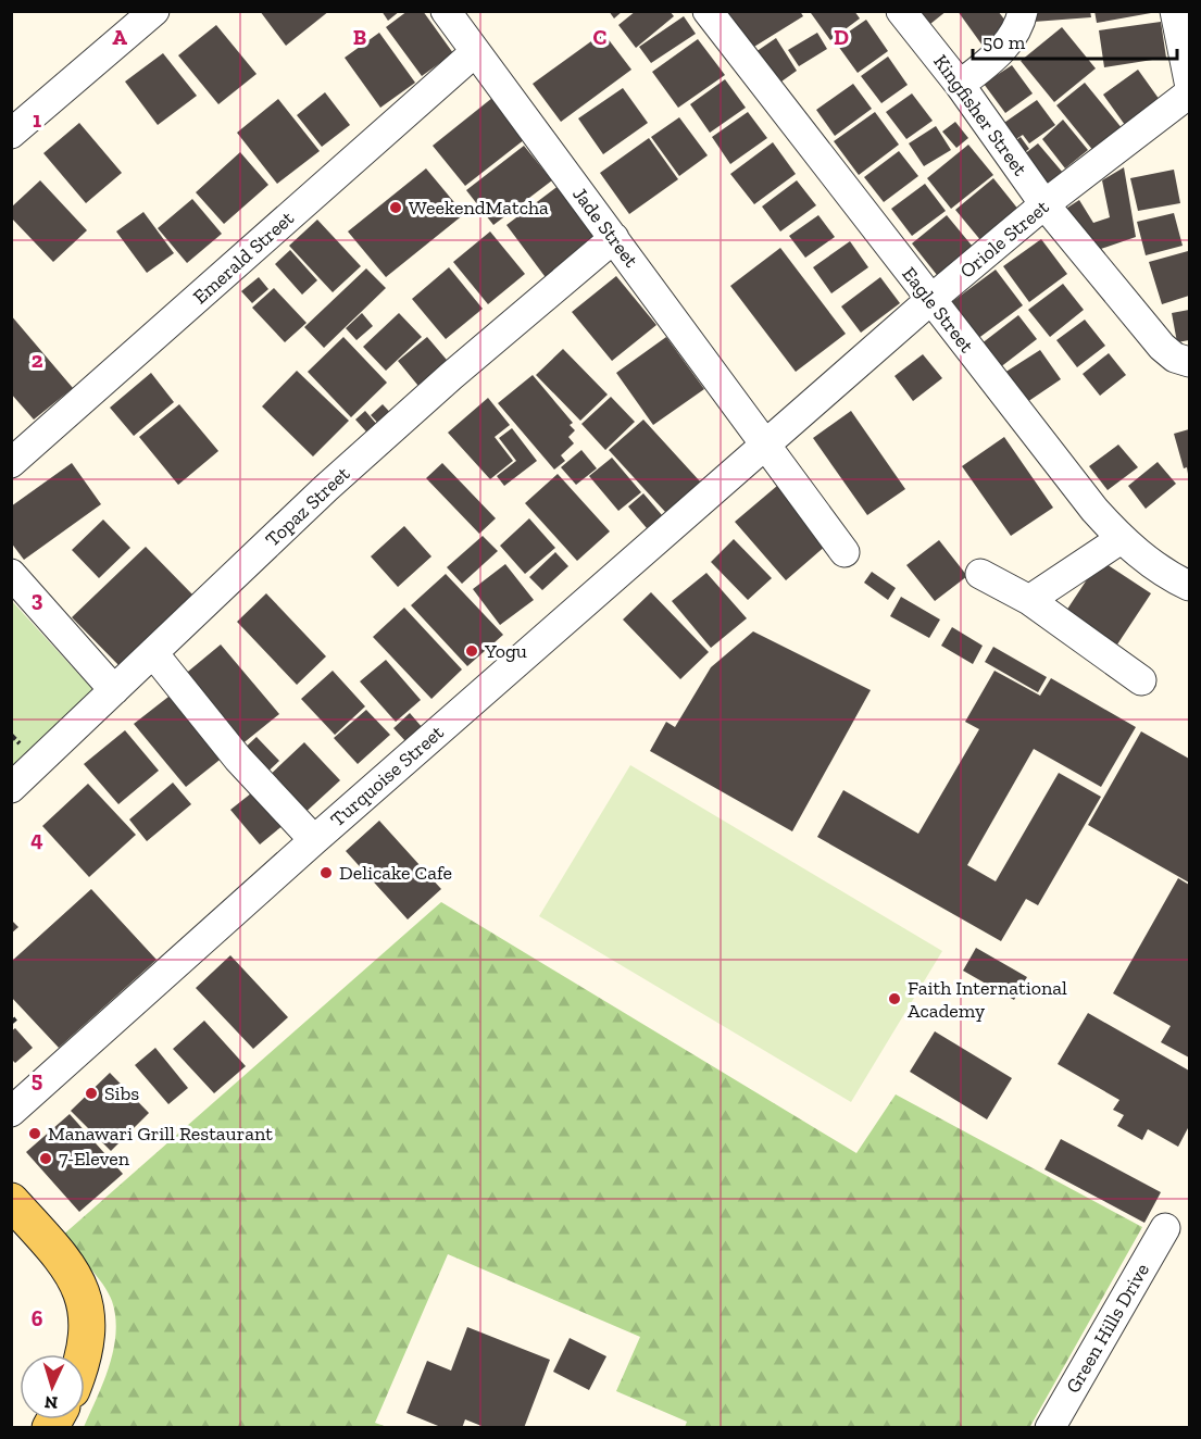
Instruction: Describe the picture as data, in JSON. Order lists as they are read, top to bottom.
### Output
{
  "streets": {
    "street": [
      "Kingfisher Street",
      "Jade Street",
      "Oriole Street",
      "Emerald Street",
      "Eagle Street",
      "Topaz Street",
      "Turquoise Street",
      "Green Hills Drive"
    ]
  },
  "crossings": [
    ["Kingfisher Street", "Oriole Street"],
    ["Jade Street", "Oriole Street"],
    ["Jade Street", "Emerald Street"],
    ["Jade Street", "Topaz Street"],
    ["Jade Street", "Turquoise Street"],
    ["Oriole Street", "Eagle Street"],
    ["Oriole Street", "Turquoise Street"]
  ],
  "places": [
    "WeekendMatcha",
    "Yogu",
    "Delicake Cafe",
    "Faith International Academy",
    "Sibs",
    "Manawari Grill Restaurant",
    "7-Eleven"
  ],
  "scale_bar": "50 m",
  "north": "bottom",
  "grid": {
    "columns": [
      "A",
      "B",
      "C",
      "D"
    ],
    "rows": [
      "1",
      "2",
      "3",
      "4",
      "5",
      "6"
    ]
  }
}
